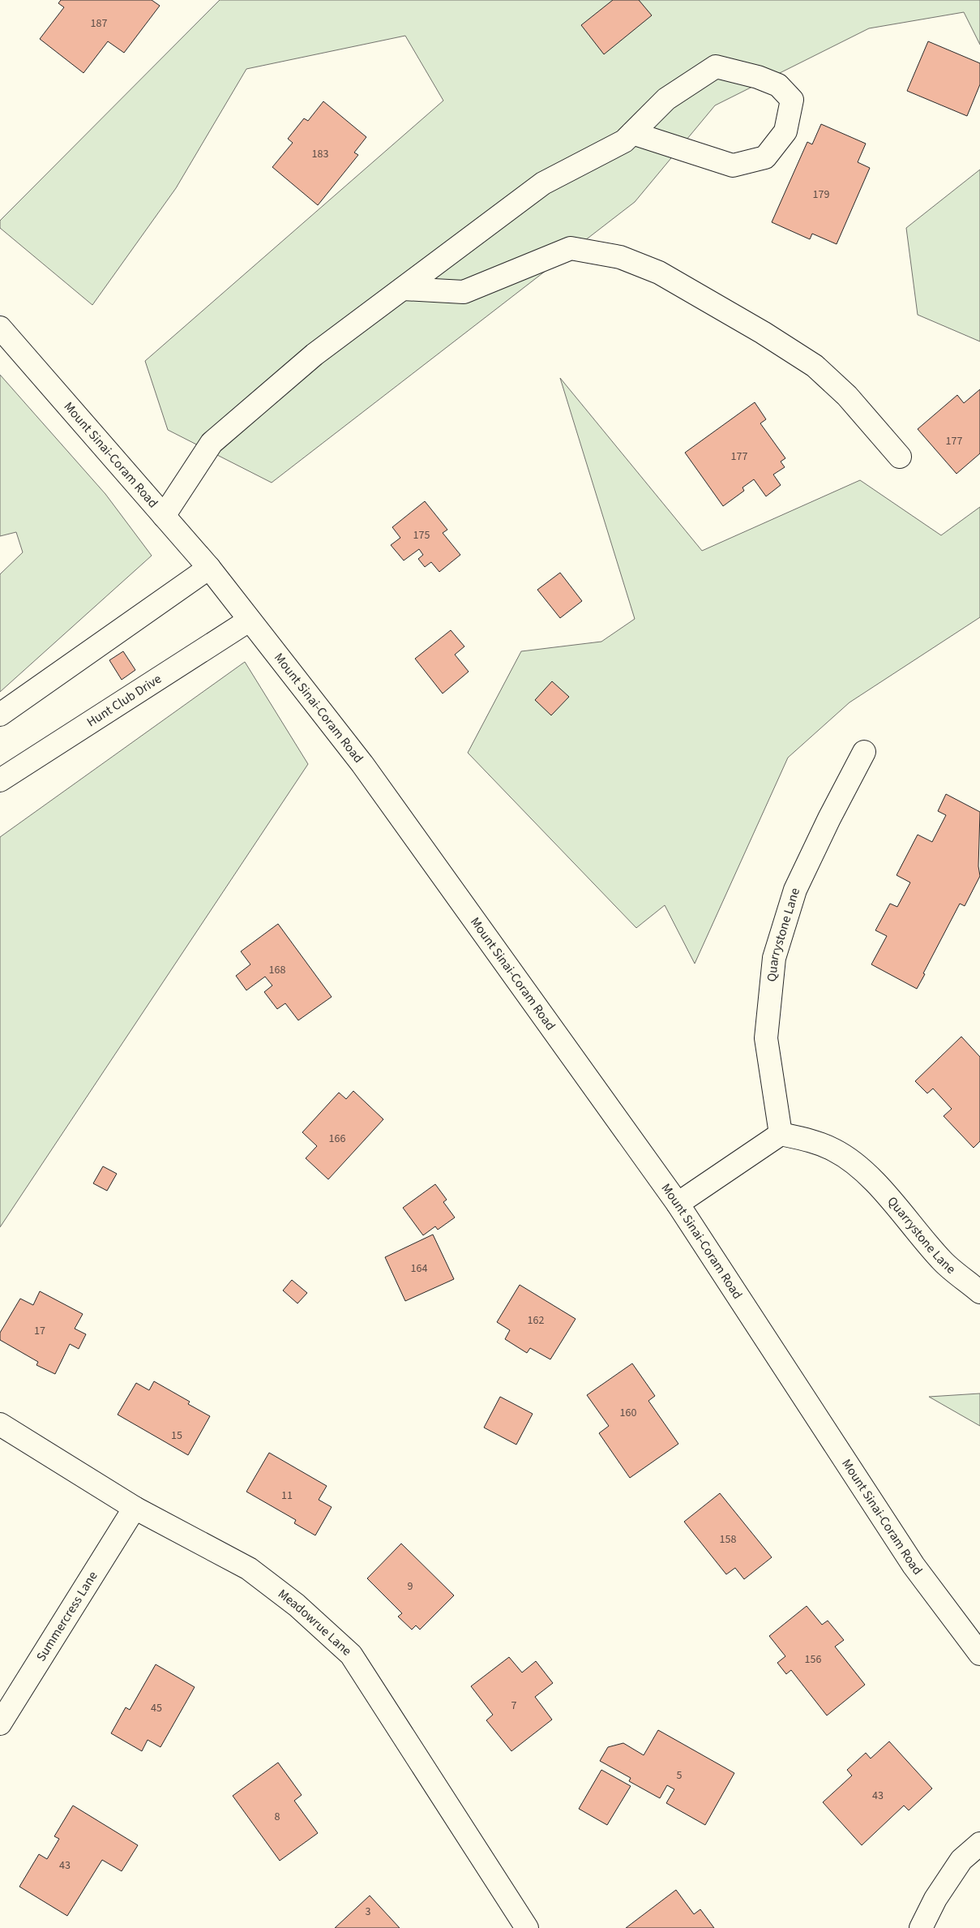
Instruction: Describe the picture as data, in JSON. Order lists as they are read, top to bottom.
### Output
{
  "streets": {
    "street": [
      "Mount Sinai-Coram Road",
      "Hunt Club Drive",
      "Quarrystone Lane",
      "Summercress Lane",
      "Meadowrue Lane"
    ]
  },
  "crossings": [
    ["Mount Sinai-Coram Road", "Hunt Club Drive"],
    ["Summercress Lane", "Meadowrue Lane"]
  ],
  "house_numbers": [
    "187",
    "183",
    "179",
    "177",
    "177",
    "175",
    "168",
    "166",
    "164",
    "162",
    "17",
    "160",
    "15",
    "11",
    "158",
    "9",
    "156",
    "7",
    "45",
    "5",
    "43",
    "8",
    "43",
    "3"
  ]
}
